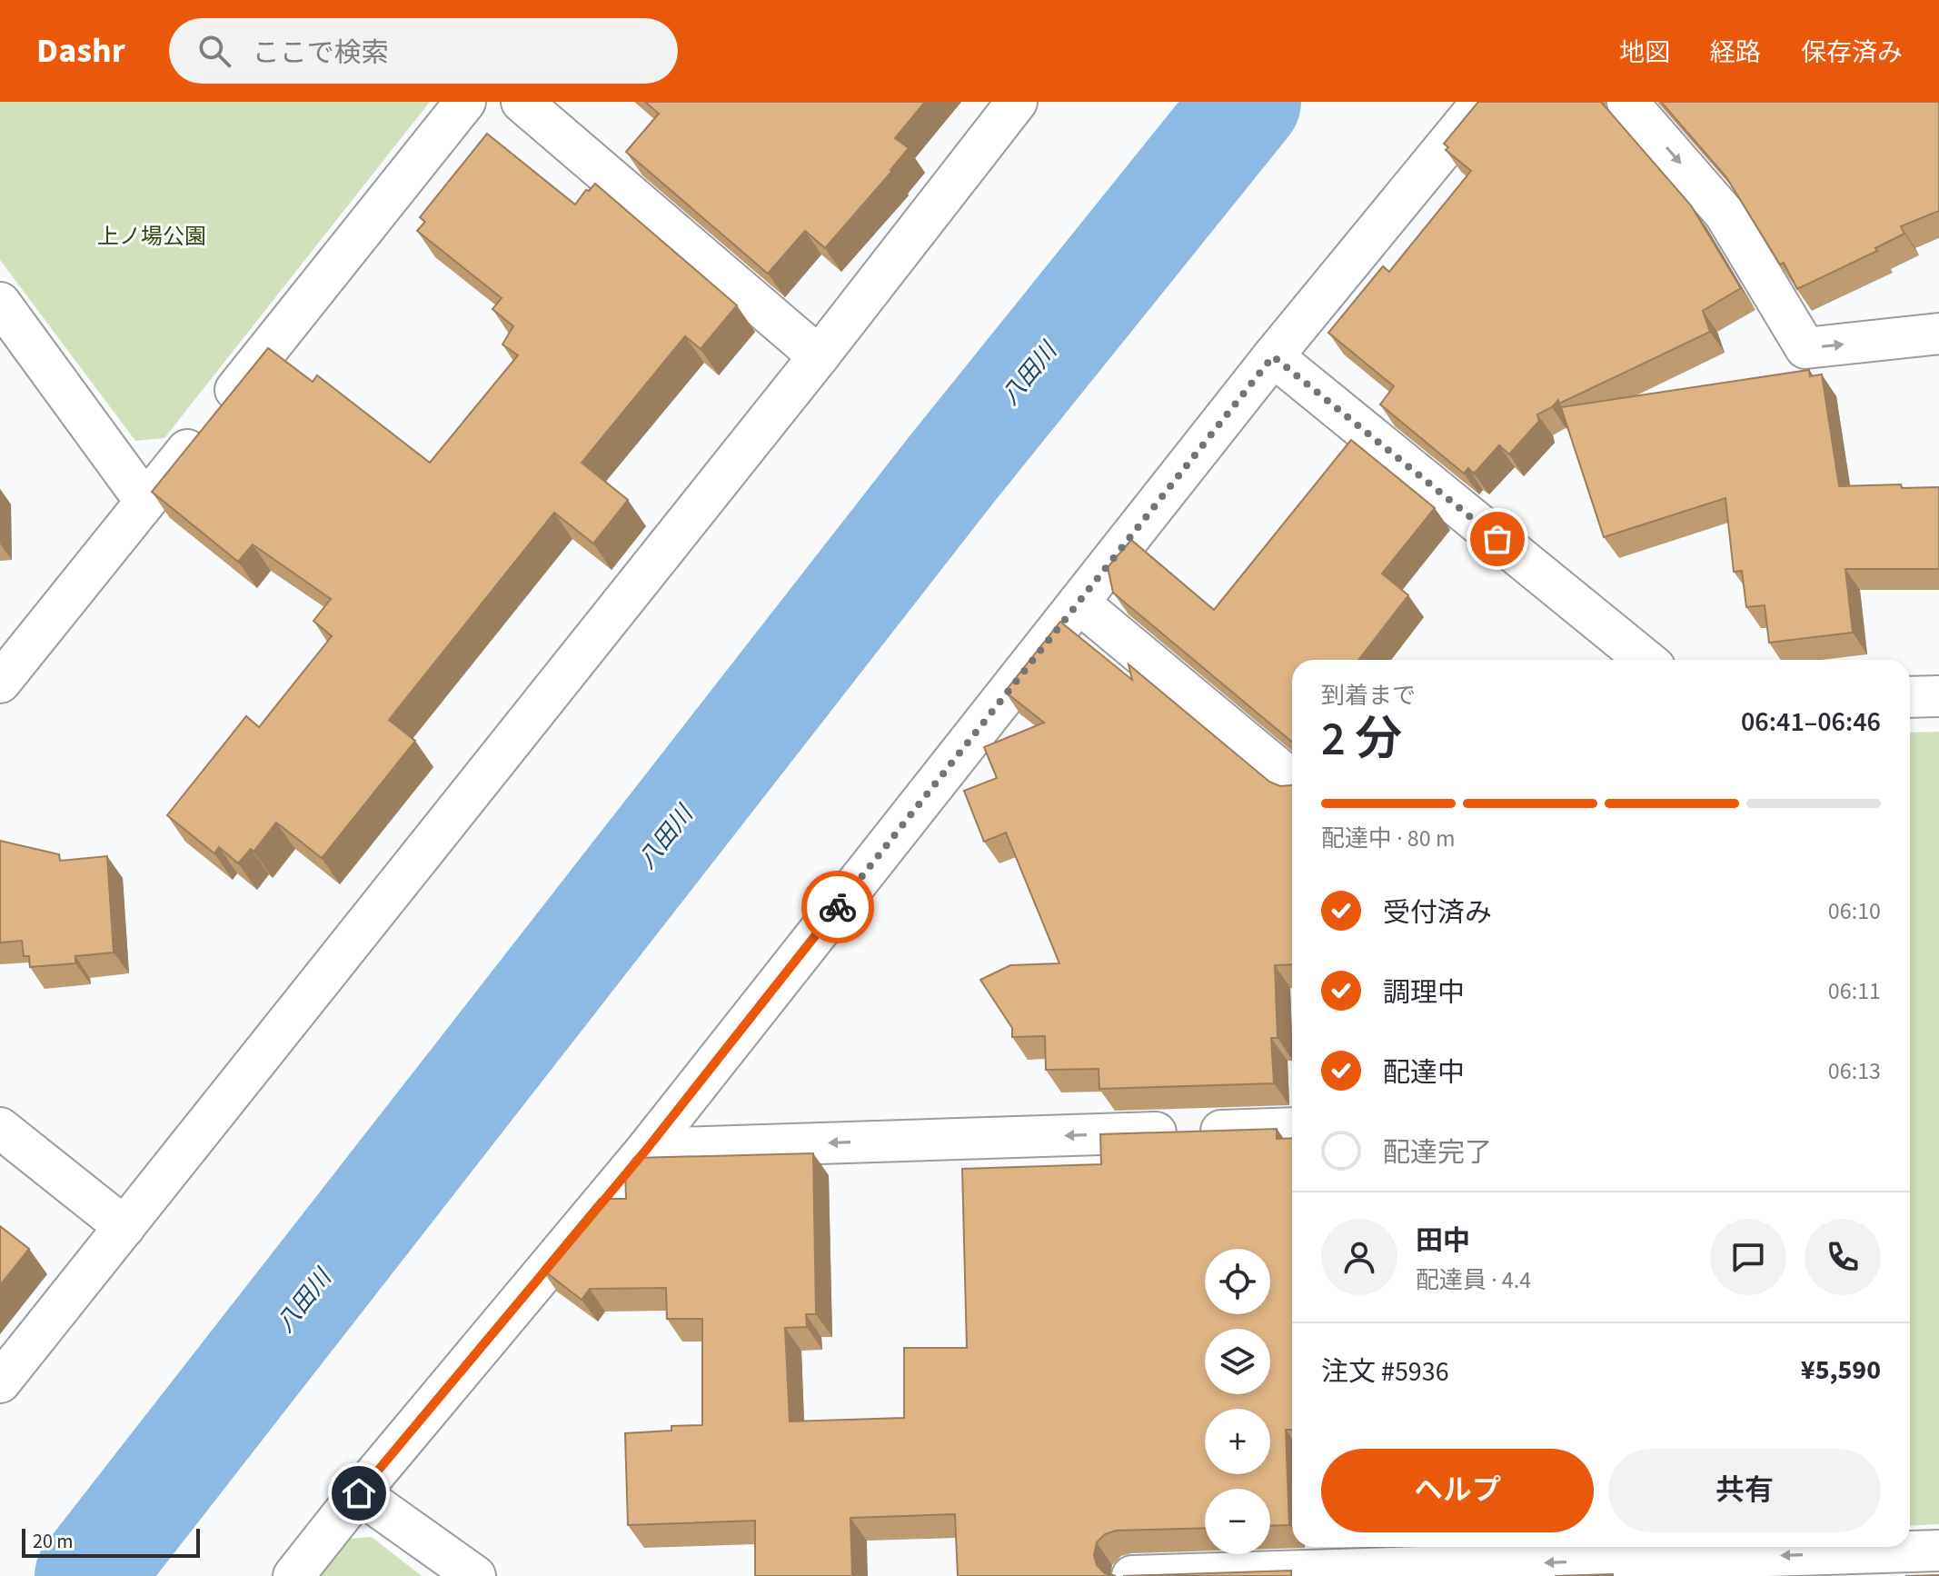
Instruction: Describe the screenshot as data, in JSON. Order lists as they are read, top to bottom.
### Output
{
  "water": ["八田川"],
  "parks": ["上ノ場公園"],
  "scale_bar": "20 m",
  "page": {
    "header": "Dashr",
    "search": "ここで検索",
    "nav": ["地図", "経路", "保存済み"],
    "heading": ["2 分", "到着まで", "06:41–06:46"],
    "panel": [
      "田中",
      "配達員 · 4.4",
      "注文 #5936",
      "¥5,590"
    ],
    "bar": "配達中 · 80 m",
    "list": [
      ["受付済み", "06:10"],
      ["調理中", "06:11"],
      ["配達中", "06:13"],
      "配達完了"
    ],
    "map_buttons": ["+", "−"],
    "buttons": ["ヘルプ", "共有"],
    "scale": "20 m"
  }
}
